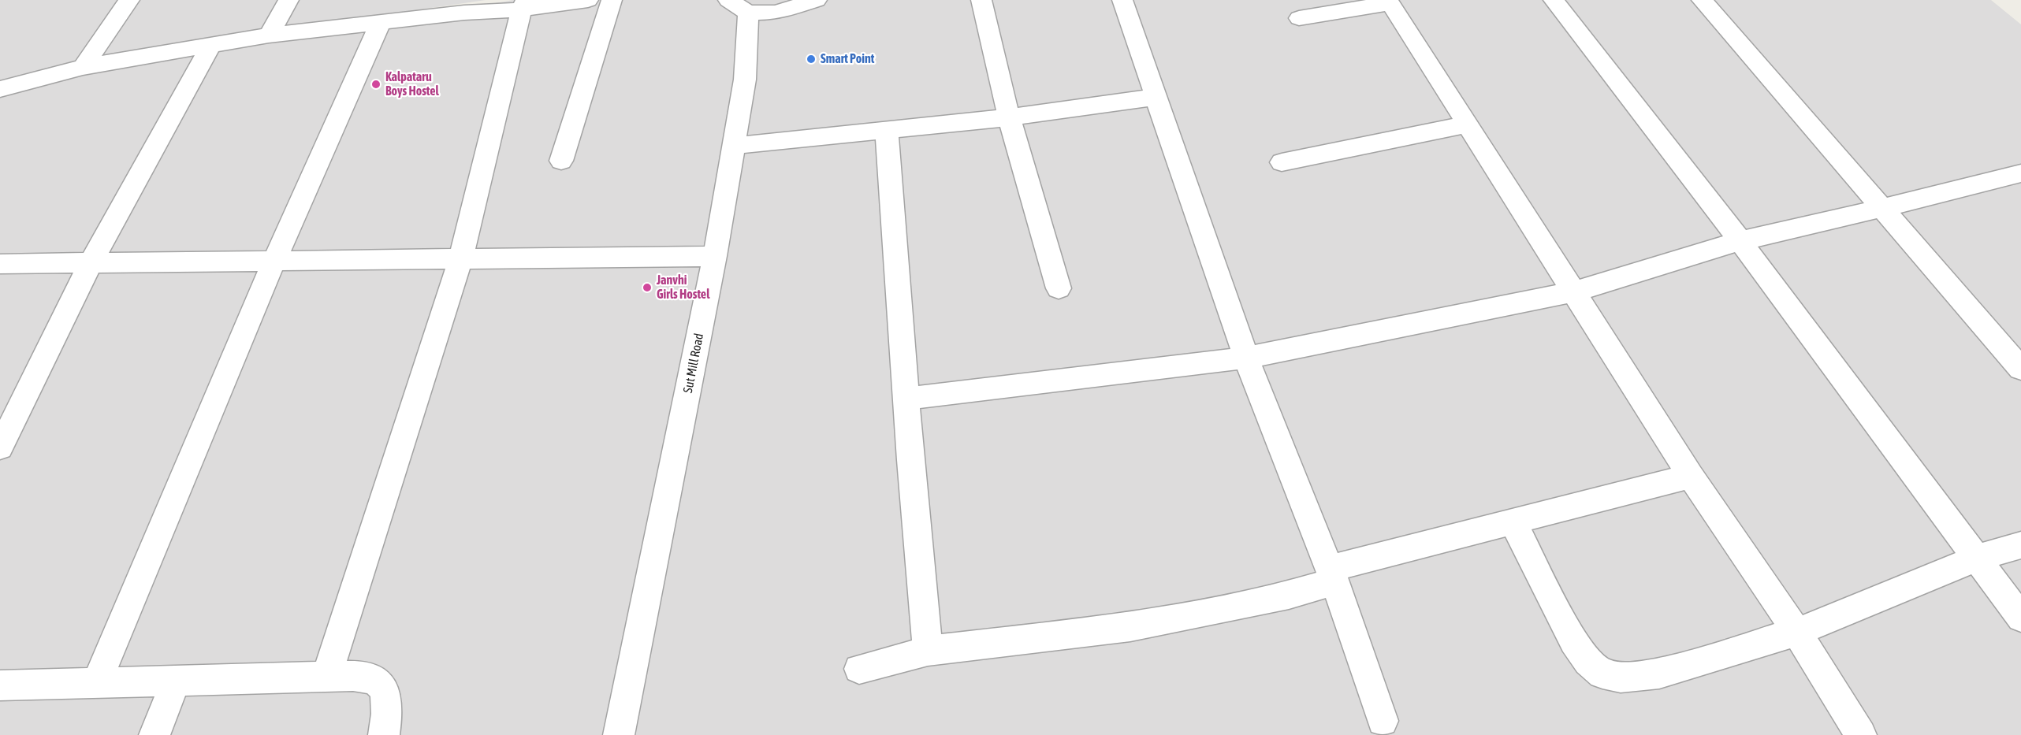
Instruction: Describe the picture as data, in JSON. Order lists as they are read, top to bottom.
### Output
{
  "streets": {
    "street": ["Sut Mill Road"]
  },
  "places": ["Smart Point", "Kalpataru Boys Hostel", "Janvhi Girls Hostel"]
}
